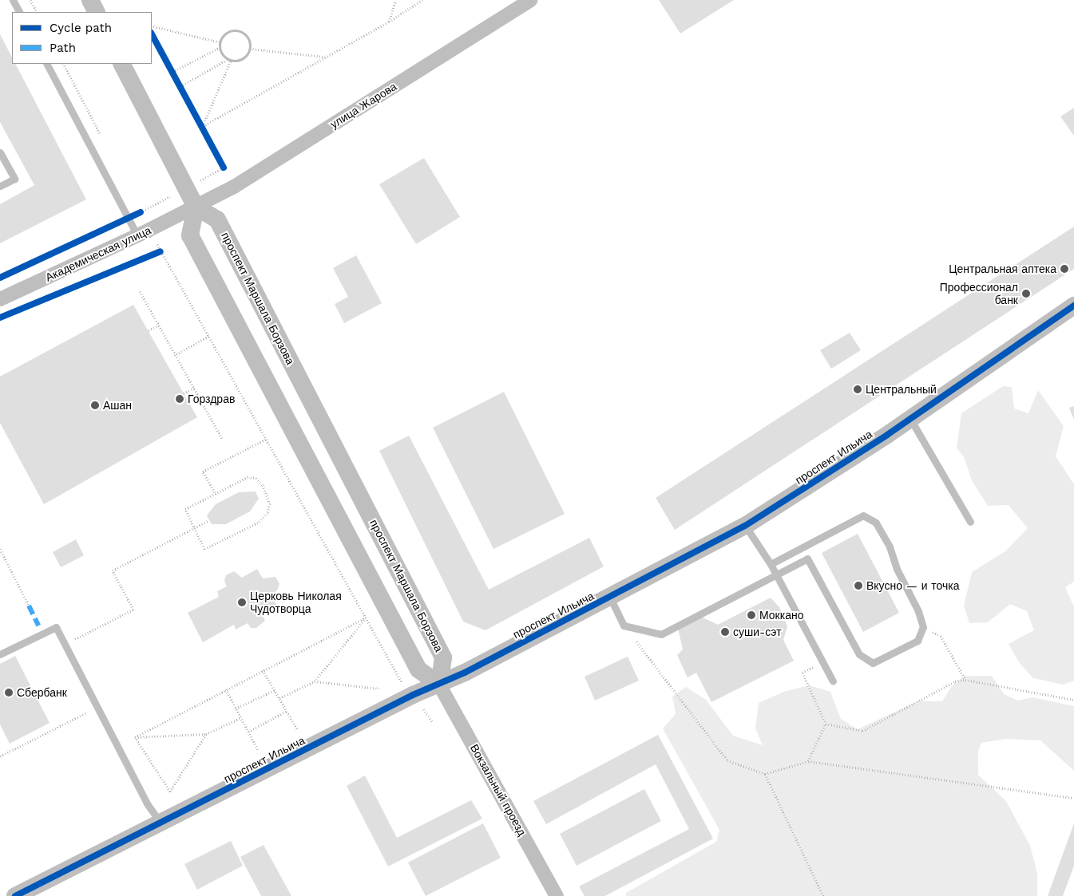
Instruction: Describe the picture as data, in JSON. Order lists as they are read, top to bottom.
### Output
{
  "streets": {
    "street": [
      "улица Жарова",
      "Академическая улица",
      "проспект Маршала Борзова",
      "проспект Ильича",
      "Вокзальный проезд"
    ]
  },
  "crossings": [
    ["улица Жарова", "Академическая улица"],
    ["улица Жарова", "проспект Маршала Борзова"],
    ["Академическая улица", "проспект Маршала Борзова"],
    ["проспект Маршала Борзова", "проспект Ильича"],
    ["проспект Маршала Борзова", "Вокзальный проезд"],
    ["проспект Ильича", "Вокзальный проезд"]
  ],
  "places": [
    "Центральная аптека",
    "Профессионал банк",
    "Центральный",
    "Горздрав",
    "Ашан",
    "Вкусно — и точка",
    "Церковь Николая Чудотворца",
    "Моккано",
    "суши-сэт",
    "Сбербанк"
  ],
  "legend": ["Cycle path", "Path"]
}
